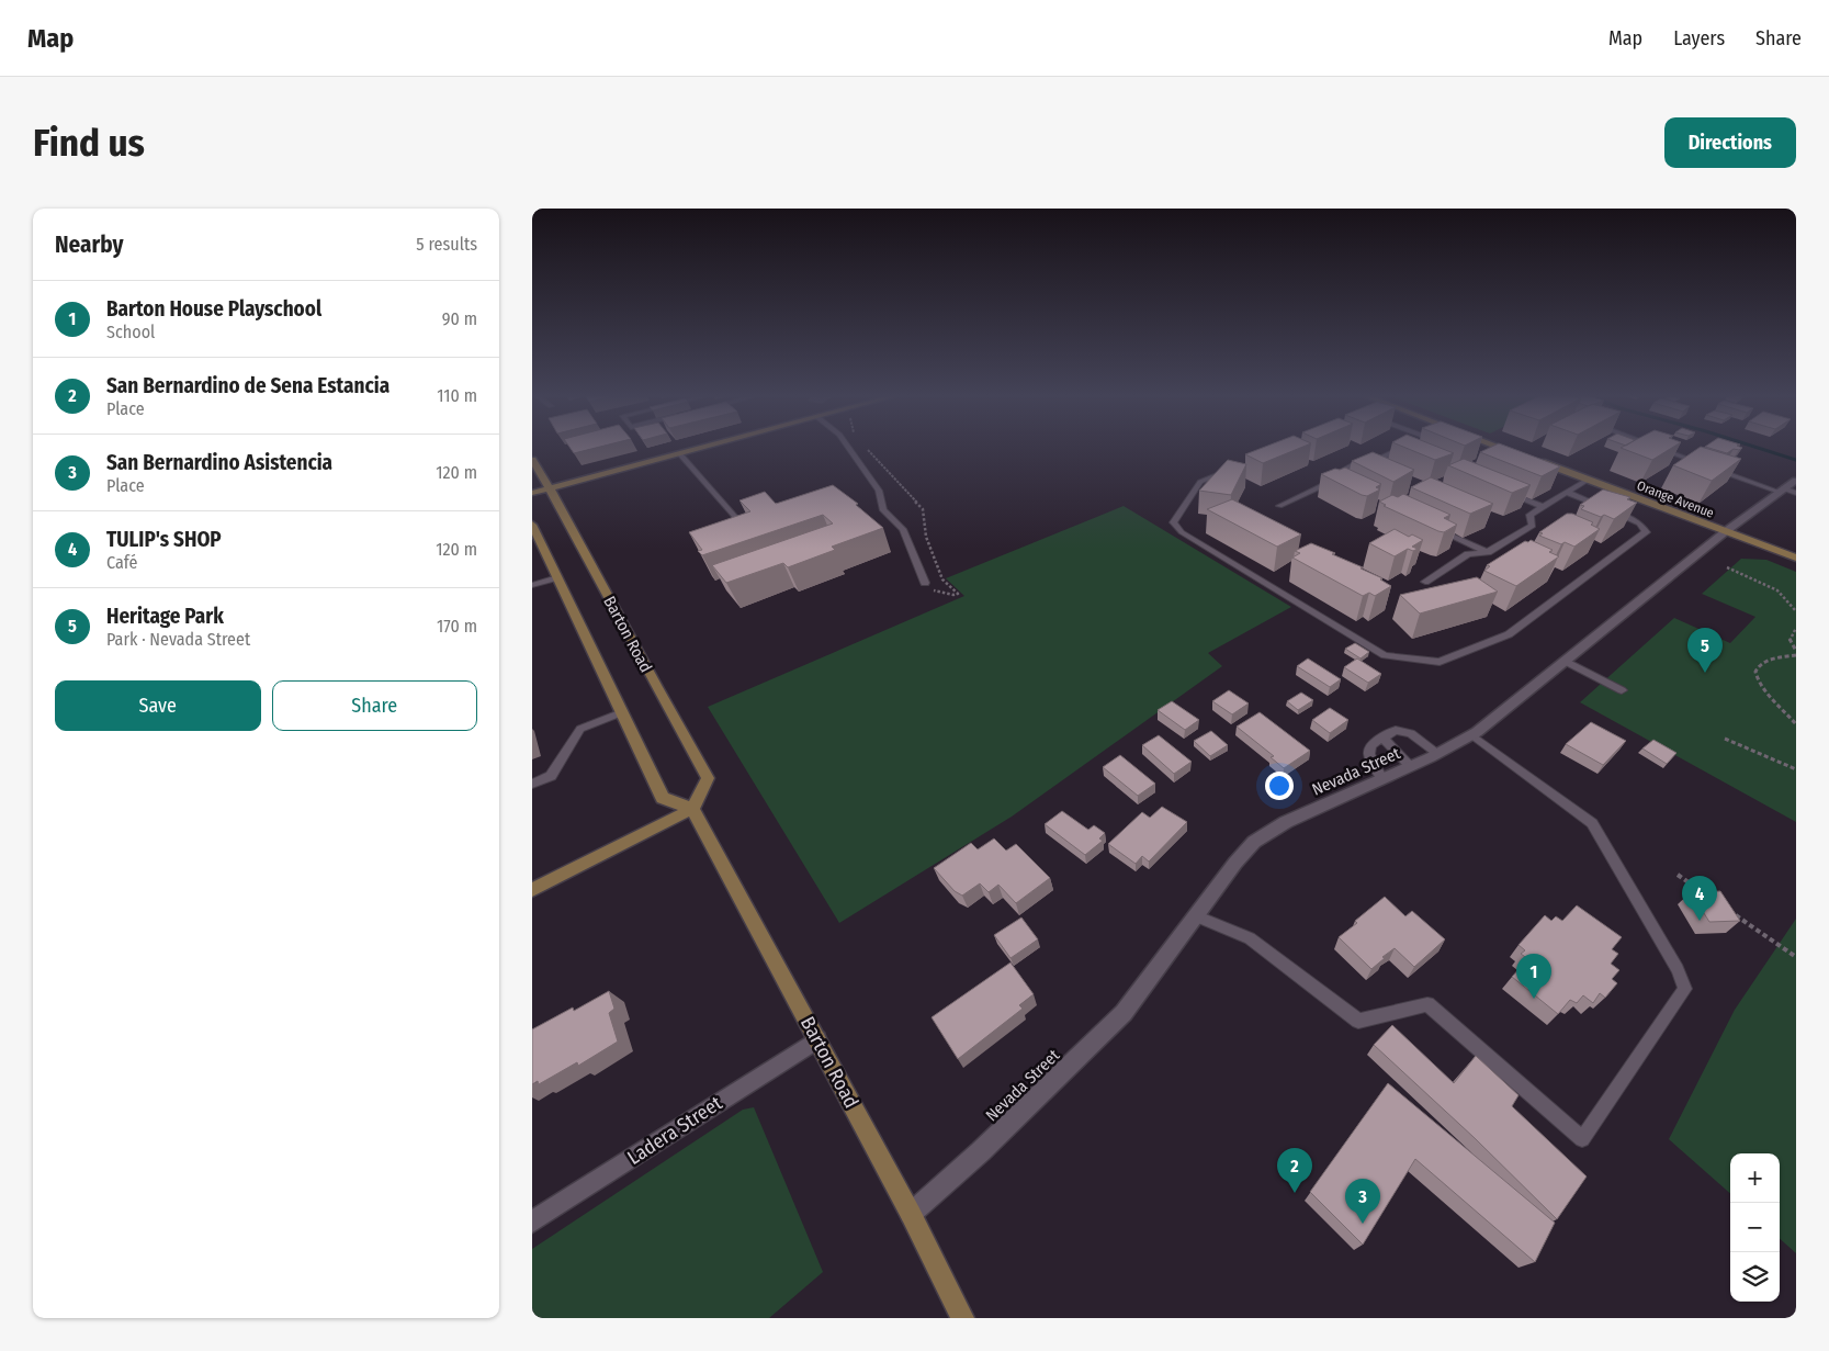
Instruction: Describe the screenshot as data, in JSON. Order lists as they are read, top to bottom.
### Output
{
  "streets": {
    "main road": ["Orange Avenue", "Barton Road"],
    "street": ["Nevada Street", "Ladera Street"]
  },
  "crossings": [
    ["Orange Avenue", "Nevada Street"],
    ["Barton Road", "Nevada Street"],
    ["Barton Road", "Ladera Street"]
  ],
  "page": {
    "header": "Map",
    "nav": ["Map", "Layers", "Share"],
    "buttons": [
      "Directions",
      ["Save", "Share"]
    ],
    "title": "Find us",
    "heading": ["Nearby", "5 results"],
    "list": [
      {
        "mark": "1",
        "name": "Barton House Playschool",
        "note": "School",
        "value": "90 m"
      },
      {
        "mark": "2",
        "name": "San Bernardino de Sena Estancia",
        "note": "Place",
        "value": "110 m"
      },
      {
        "mark": "3",
        "name": "San Bernardino Asistencia",
        "note": "Place",
        "value": "120 m"
      },
      {
        "mark": "4",
        "name": "TULIP's SHOP",
        "note": "Café",
        "value": "120 m"
      },
      {
        "mark": "5",
        "name": "Heritage Park",
        "note": "Park · Nevada Street",
        "value": "170 m"
      }
    ],
    "pins": [
      "5",
      "4",
      "1",
      "2",
      "3"
    ],
    "map_buttons": ["+", "−"]
  }
}
